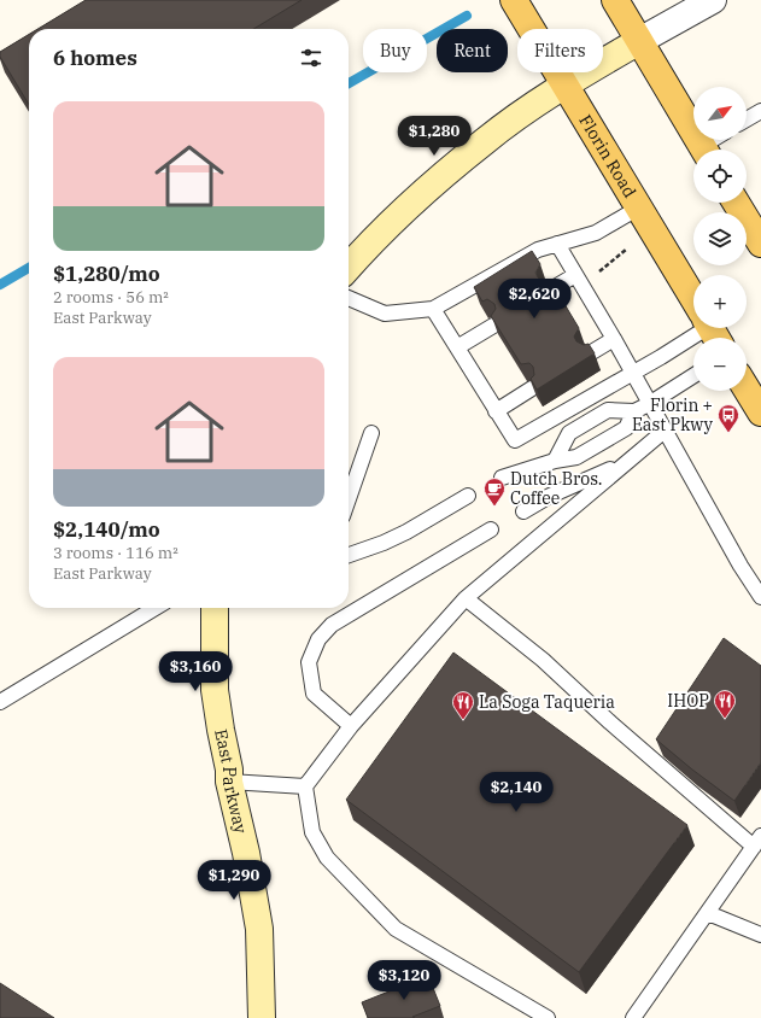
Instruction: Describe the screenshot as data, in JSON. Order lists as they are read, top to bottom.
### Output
{
  "streets": {
    "main road": ["Florin Road"],
    "street": ["East Parkway"]
  },
  "places": {
    "bus stop": ["Florin + East Pkwy"],
    "cafe": ["Dutch Bros. Coffee"],
    "restaurant": ["IHOP", "La Soga Taqueria"]
  },
  "north": "top right",
  "page": {
    "chip": ["Buy", "Rent", "Filters"],
    "heading": "6 homes",
    "map_buttons": ["+", "−"],
    "list": [
      {
        "name": "$1,280/mo",
        "note": "2 rooms · 56 m² · East Parkway"
      },
      {
        "name": "$2,140/mo",
        "note": "3 rooms · 116 m² · East Parkway"
      }
    ],
    "price": [
      "$1,280",
      "$2,620",
      "$3,160",
      "$2,140",
      "$1,290",
      "$3,120"
    ]
  }
}
